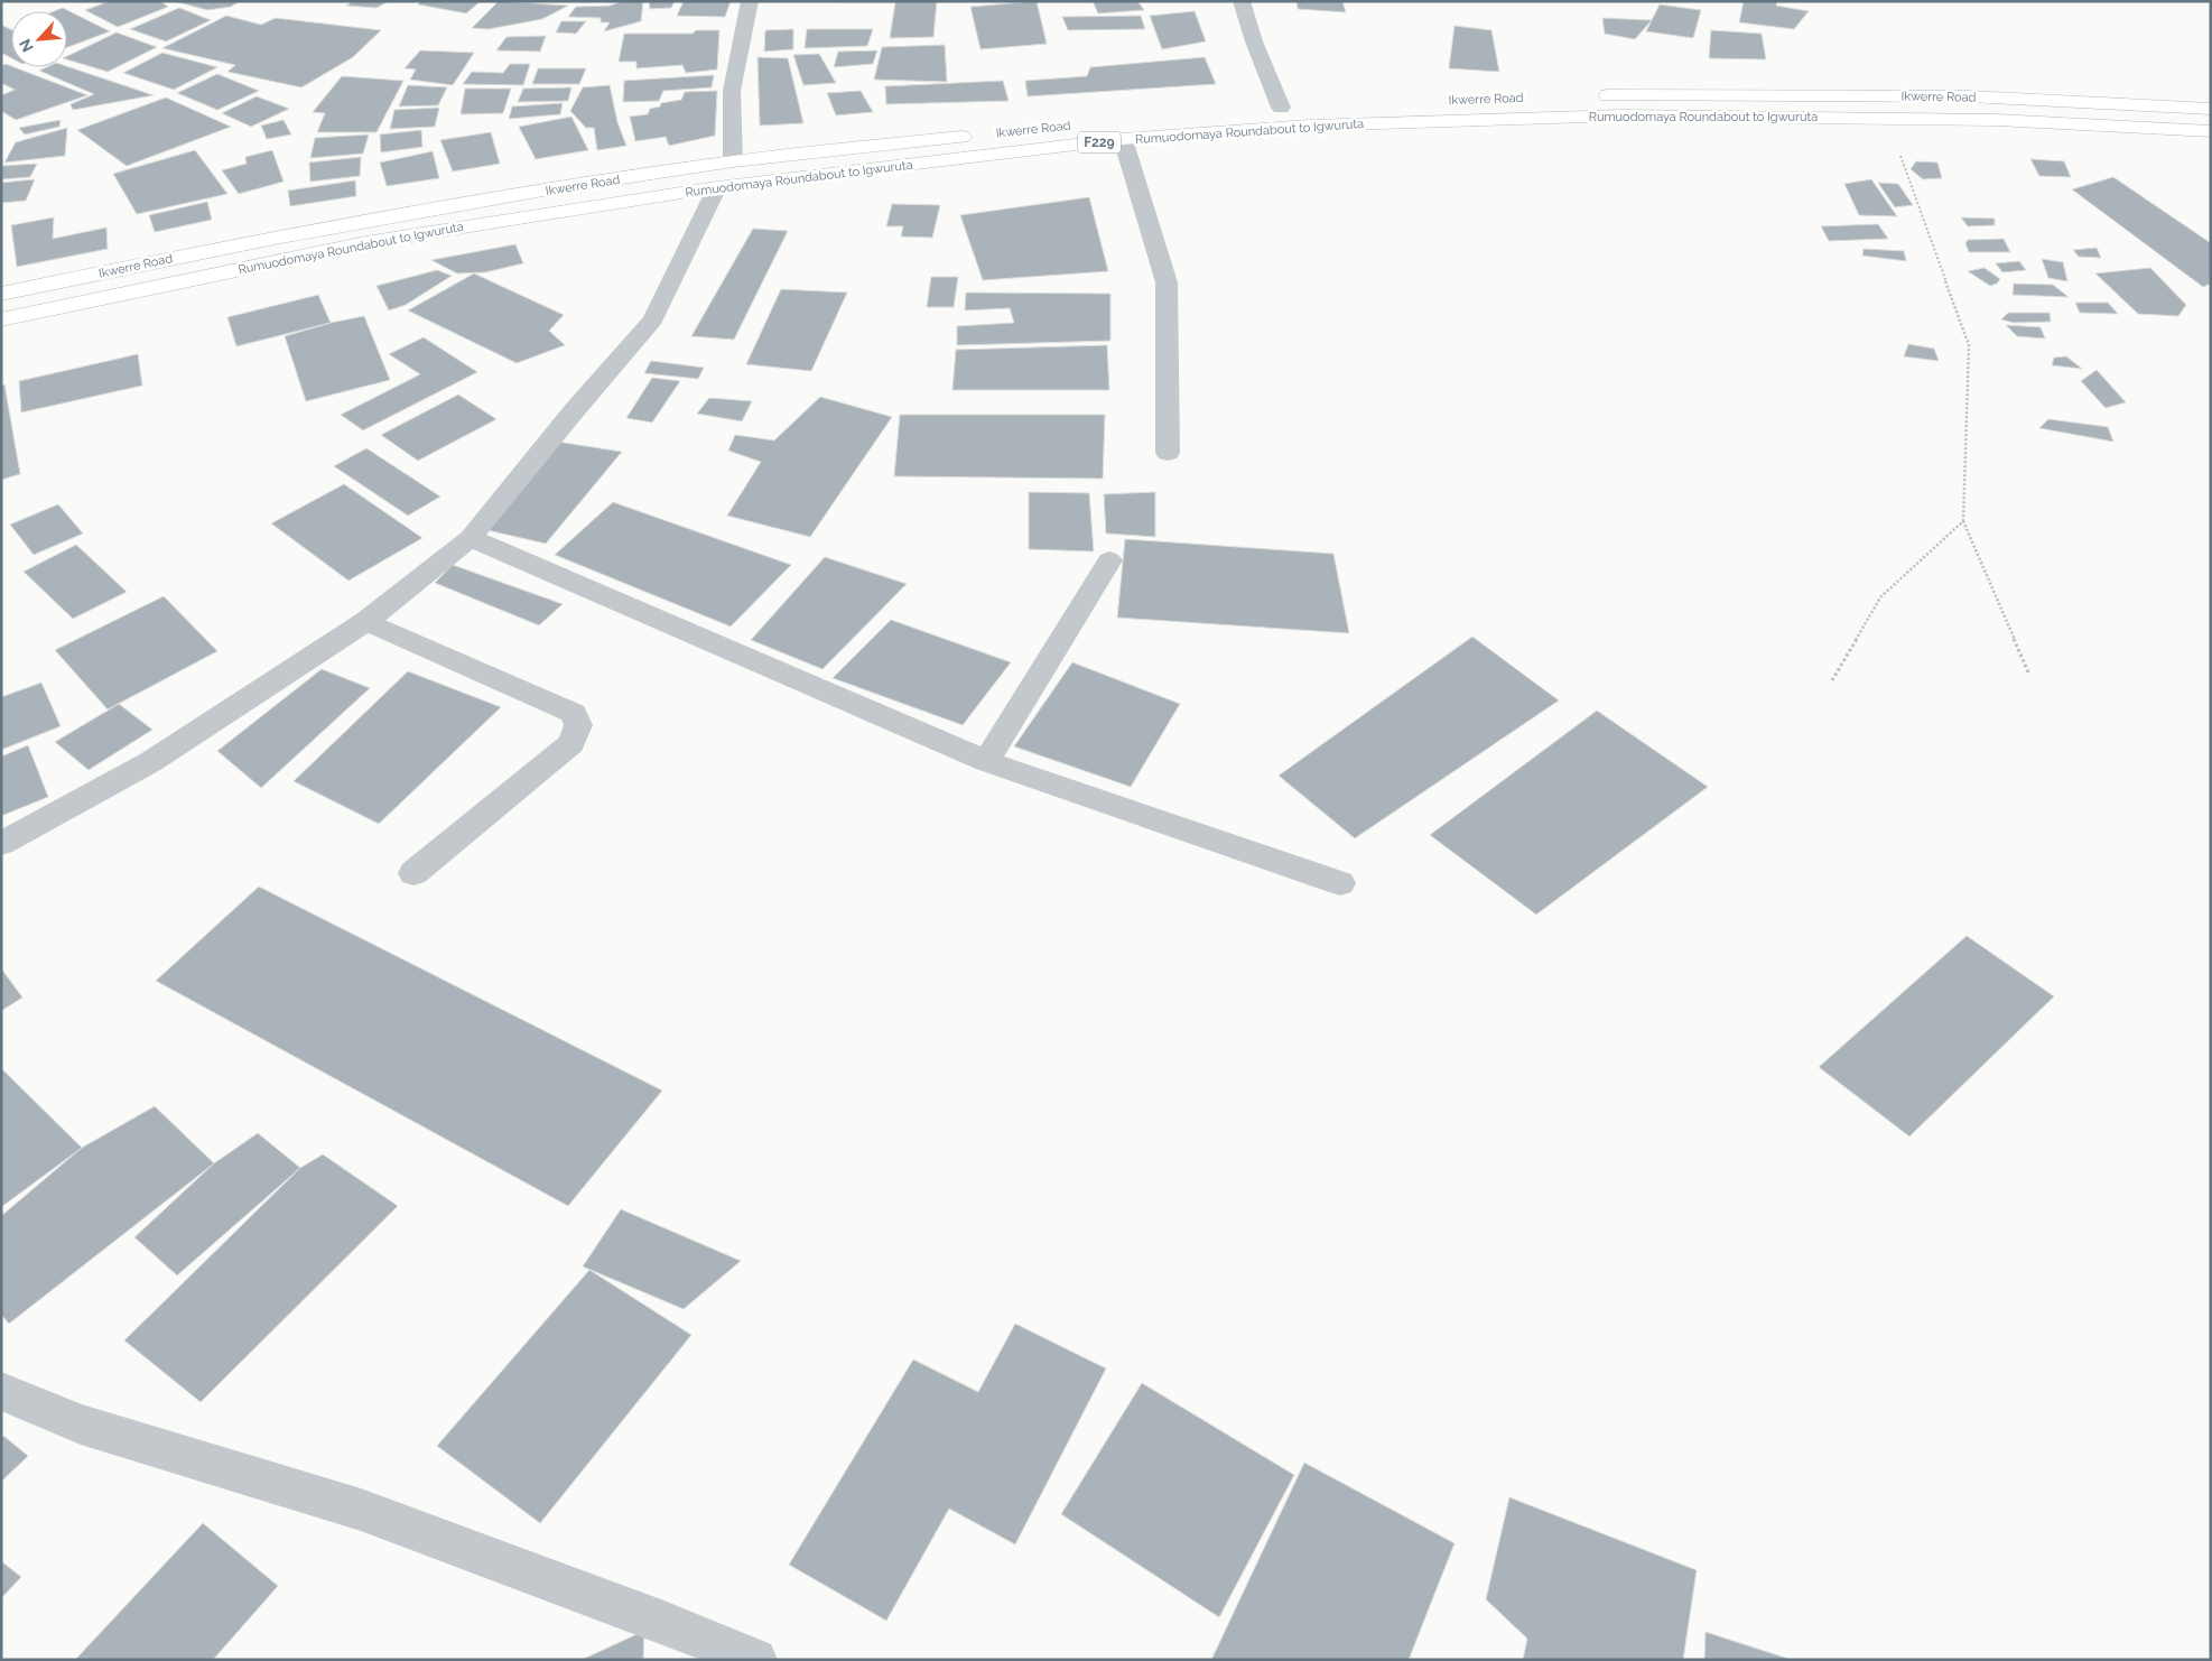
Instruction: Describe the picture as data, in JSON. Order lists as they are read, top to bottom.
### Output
{
  "streets": {
    "main road": ["Ikwerre Road", "Rumuodomaya Roundabout to Igwuruta", "F229"]
  },
  "north": "bottom left"
}
